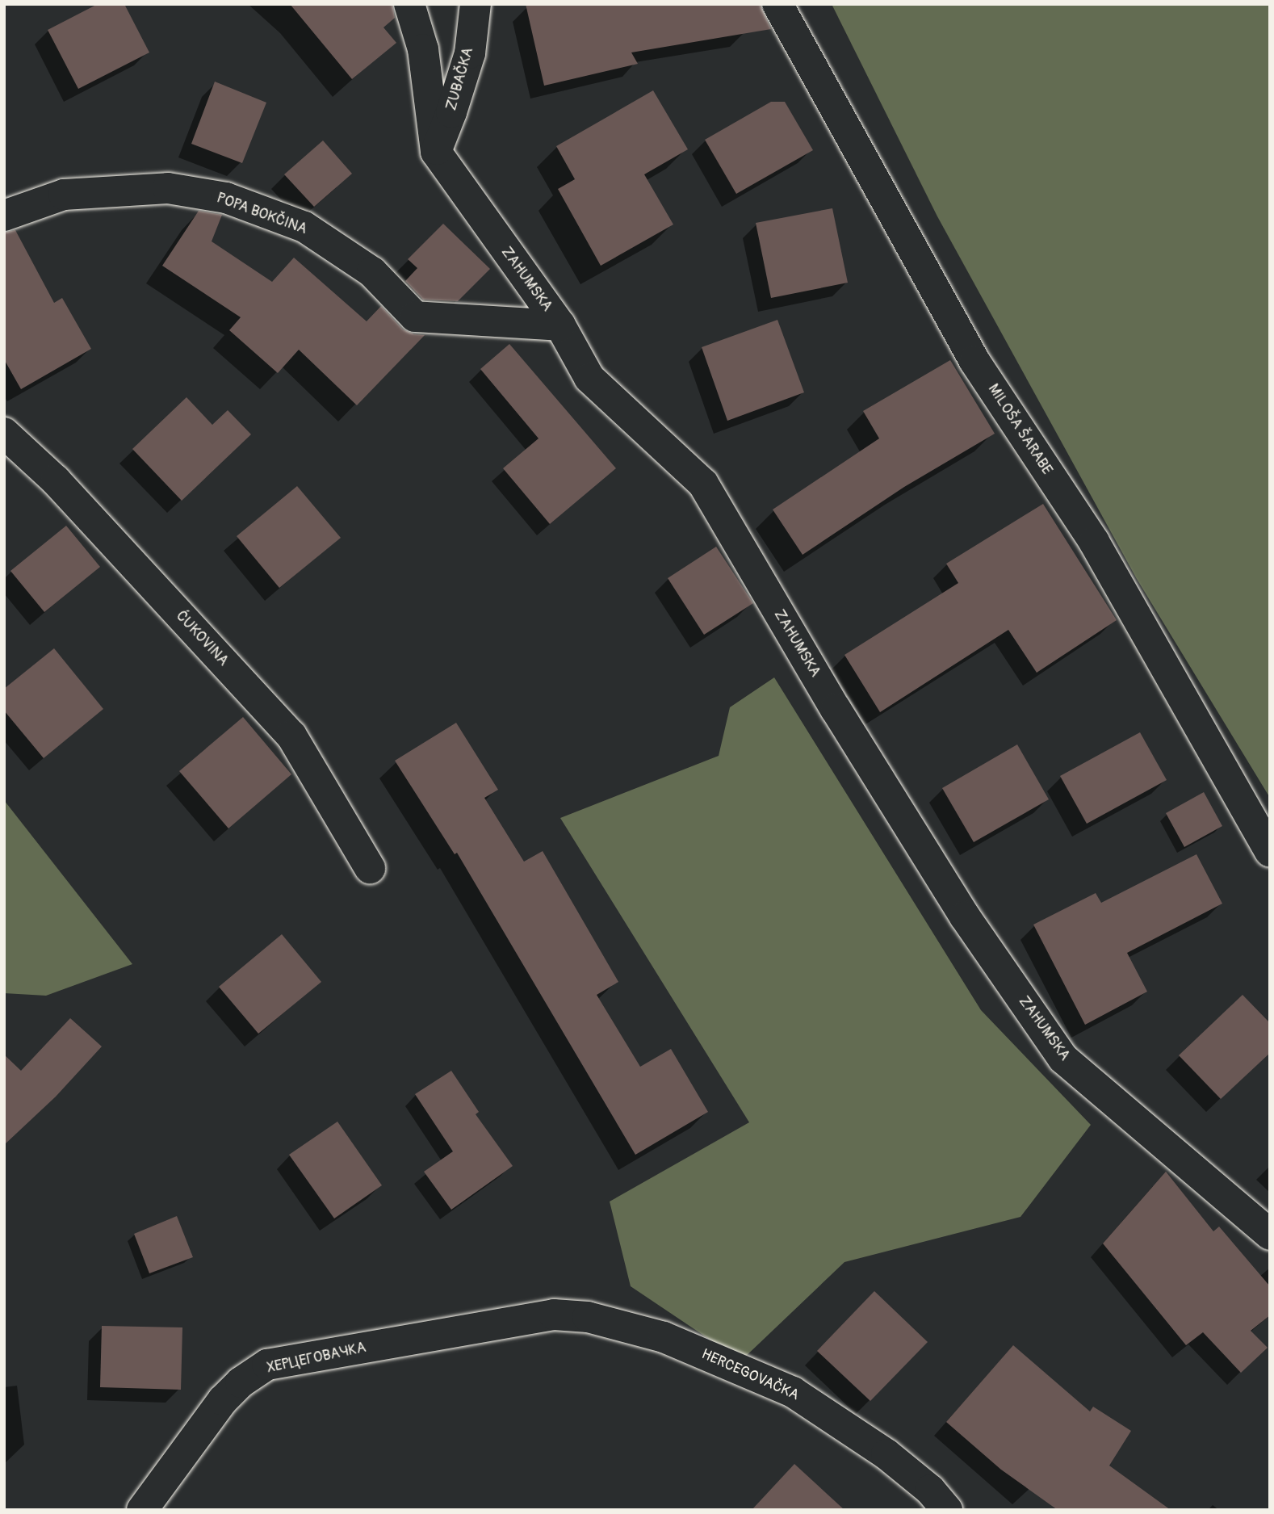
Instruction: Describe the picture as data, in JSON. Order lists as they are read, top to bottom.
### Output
{
  "streets": {
    "street": [
      "ZUBAČKA",
      "POPA BOKČINA",
      "ZAHUMSKA",
      "MILOŠA ŠARABE",
      "ĆUKOVINA",
      "ХЕРЦЕГОВАЧКА",
      "HERCEGOVAČKA"
    ]
  },
  "crossings": [
    ["ZUBAČKA", "ZAHUMSKA"],
    ["POPA BOKČINA", "ZAHUMSKA"],
    ["ХЕРЦЕГОВАЧКА", "HERCEGOVAČKA"]
  ]
}
